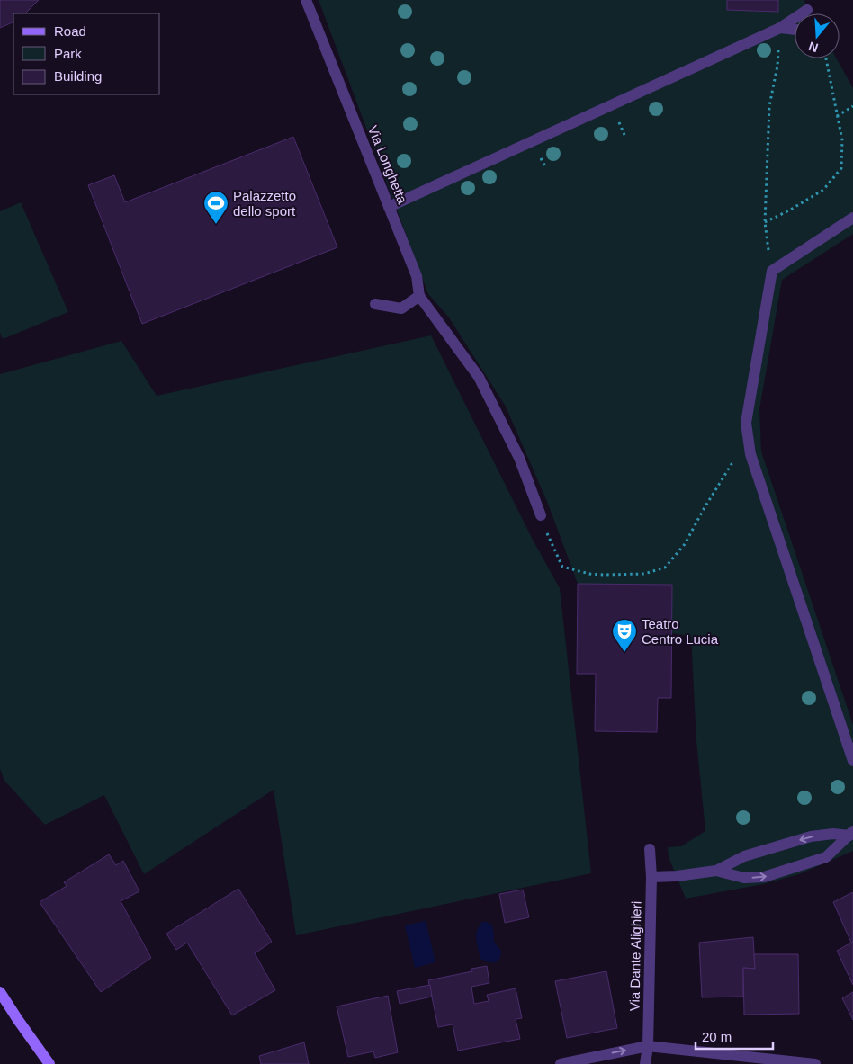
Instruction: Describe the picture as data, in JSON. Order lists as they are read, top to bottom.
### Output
{
  "streets": {
    "street": ["Via Longhetta", "Via Dante Alighieri"]
  },
  "places": {
    "sports": ["Palazzetto dello sport"],
    "theatre": ["Teatro Centro Lucia"]
  },
  "legend": ["Road", "Park", "Building"],
  "scale_bar": "20 m",
  "north": "bottom"
}
